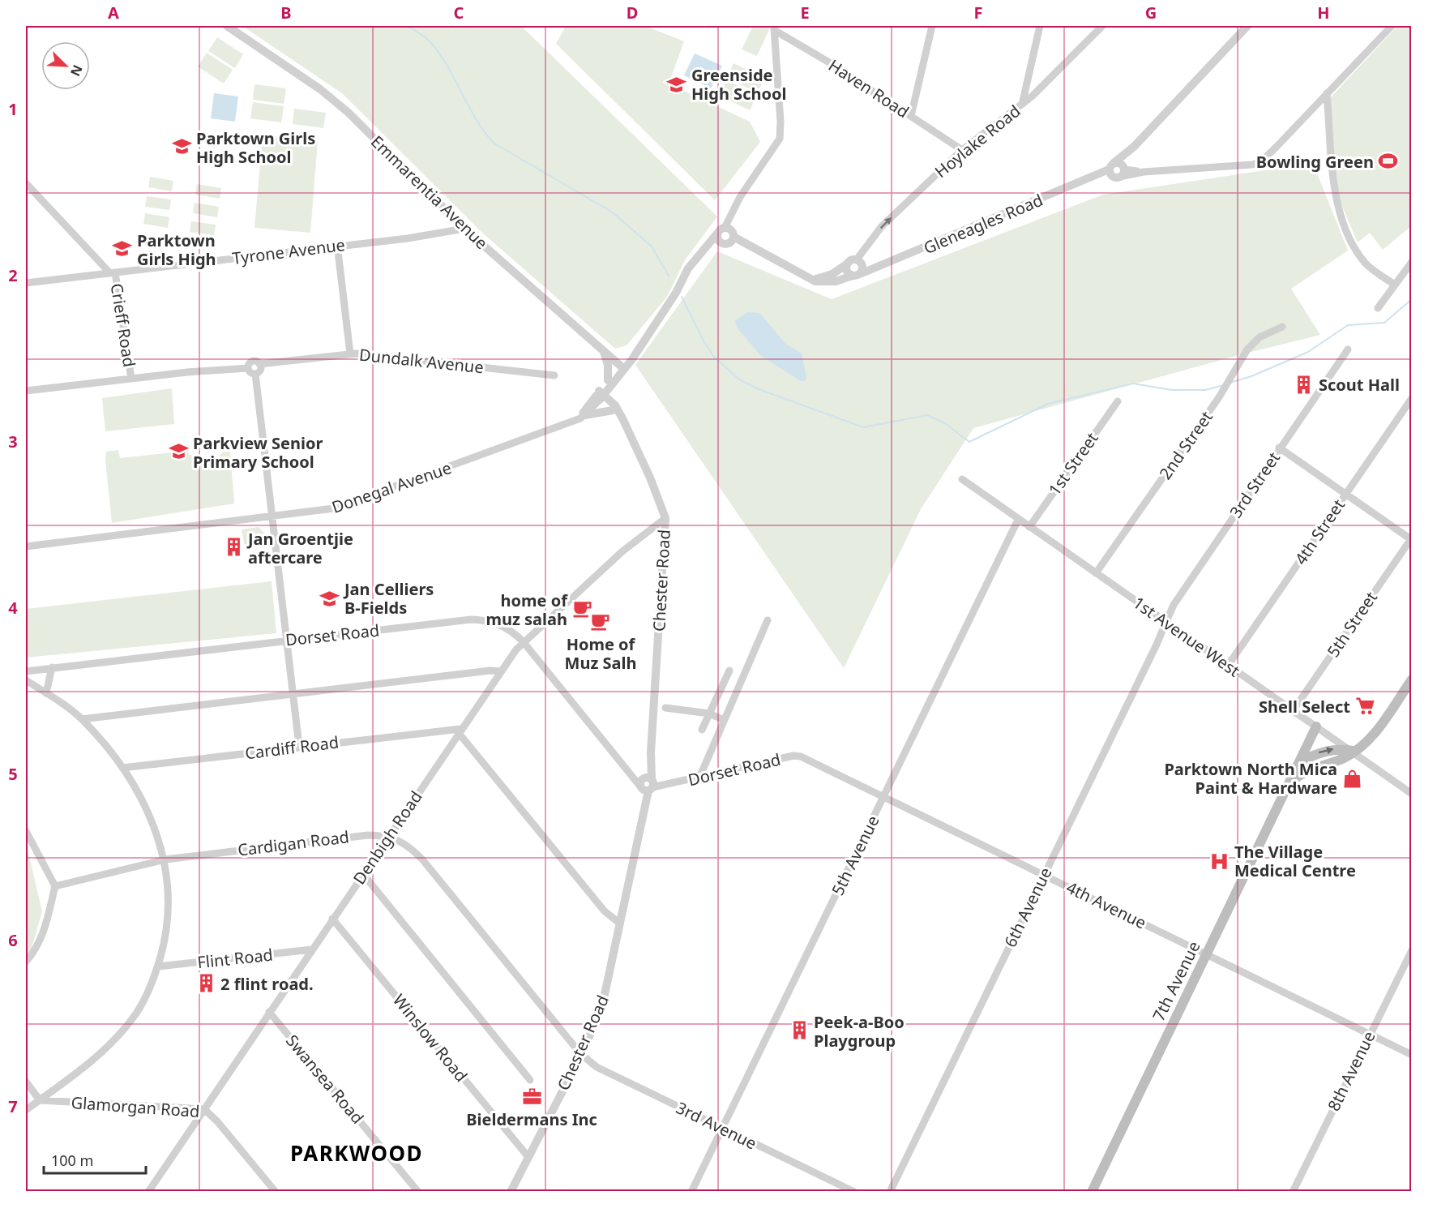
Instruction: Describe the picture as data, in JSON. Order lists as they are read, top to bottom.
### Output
{
  "streets": {
    "main road": ["7th Avenue"],
    "street": [
      "Haven Road",
      "Hoylake Road",
      "Emmarentia Avenue",
      "Gleneagles Road",
      "Tyrone Avenue",
      "Crieff Road",
      "Dundalk Avenue",
      "2nd Street",
      "1st Street",
      "3rd Street",
      "Donegal Avenue",
      "4th Street",
      "Chester Road",
      "5th Street",
      "Dorset Road",
      "1st Avenue West",
      "Cardiff Road",
      "Denbigh Road",
      "Cardigan Road",
      "5th Avenue",
      "4th Avenue",
      "6th Avenue",
      "Flint Road",
      "Winslow Road",
      "8th Avenue",
      "Swansea Road",
      "Glamorgan Road",
      "3rd Avenue"
    ]
  },
  "crossings": [
    ["Haven Road", "Hoylake Road"],
    ["Emmarentia Avenue", "Tyrone Avenue"],
    ["Tyrone Avenue", "Crieff Road"],
    ["2nd Street", "1st Avenue West"],
    ["1st Street", "1st Avenue West"],
    ["3rd Street", "1st Avenue West"],
    ["3rd Street", "6th Avenue"],
    ["Donegal Avenue", "Chester Road"],
    ["4th Street", "1st Avenue West"],
    ["Chester Road", "Dorset Road"],
    ["Chester Road", "Denbigh Road"],
    ["Chester Road", "Winslow Road"],
    ["Chester Road", "3rd Avenue"],
    ["5th Street", "1st Avenue West"],
    ["Dorset Road", "Denbigh Road"],
    ["Dorset Road", "4th Avenue"],
    ["1st Avenue West", "5th Avenue"],
    ["1st Avenue West", "6th Avenue"],
    ["1st Avenue West", "7th Avenue"],
    ["Cardiff Road", "Denbigh Road"],
    ["Denbigh Road", "Cardigan Road"],
    ["Denbigh Road", "Flint Road"],
    ["Denbigh Road", "Winslow Road"],
    ["Denbigh Road", "Swansea Road"],
    ["Denbigh Road", "Glamorgan Road"],
    ["5th Avenue", "4th Avenue"],
    ["5th Avenue", "3rd Avenue"],
    ["4th Avenue", "6th Avenue"],
    ["4th Avenue", "7th Avenue"],
    ["4th Avenue", "8th Avenue"]
  ],
  "one_way": ["Hoylake Road"],
  "districts": ["PARKWOOD"],
  "places": {
    "school or university": [
      "Greenside High School",
      "Parktown Girls High School",
      "Parktown Girls High",
      "Parkview Senior Primary School",
      "Jan Celliers B-Fields"
    ],
    "sports": ["Bowling Green"],
    "building": [
      "Scout Hall",
      "Jan Groentjie aftercare",
      "2 flint road.",
      "Peek-a-Boo Playgroup"
    ],
    "cafe": ["home of muz salah", "Home of Muz Salh"],
    "supermarket": ["Shell Select"],
    "shop": ["Parktown North Mica Paint & Hardware"],
    "hospital": ["The Village Medical Centre"],
    "office": ["Bieldermans Inc"]
  },
  "scale_bar": "100 m",
  "north": "bottom right",
  "grid": {
    "columns": [
      "A",
      "B",
      "C",
      "D",
      "E",
      "F",
      "G",
      "H"
    ],
    "rows": [
      "1",
      "2",
      "3",
      "4",
      "5",
      "6",
      "7"
    ]
  }
}
